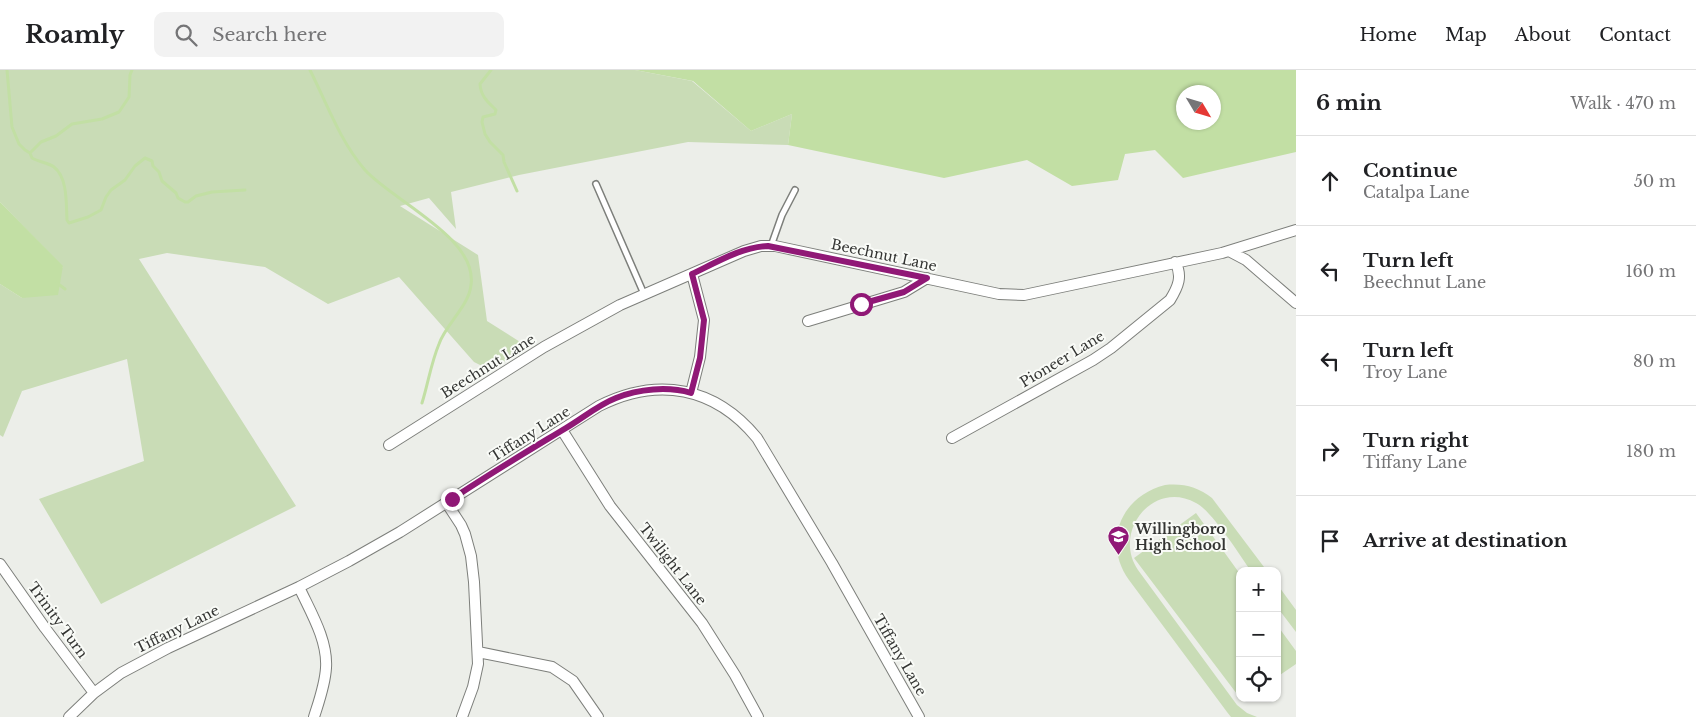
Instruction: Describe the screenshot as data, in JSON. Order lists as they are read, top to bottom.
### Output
{
  "streets": {
    "street": [
      "Beechnut Lane",
      "Pioneer Lane",
      "Tiffany Lane",
      "Twilight Lane",
      "Trinity Turn"
    ]
  },
  "crossings": [
    ["Beechnut Lane", "Pioneer Lane"],
    ["Tiffany Lane", "Twilight Lane"],
    ["Tiffany Lane", "Trinity Turn"]
  ],
  "places": {
    "school or university": ["Willingboro High School"]
  },
  "north": "bottom right",
  "page": {
    "header": "Roamly",
    "search": "Search here",
    "nav": [
      "Home",
      "Map",
      "About",
      "Contact"
    ],
    "heading": ["6 min", "Walk · 470 m"],
    "list": [
      ["Continue", "Catalpa Lane", "50 m"],
      ["Turn left", "Beechnut Lane", "160 m"],
      ["Turn left", "Troy Lane", "80 m"],
      ["Turn right", "Tiffany Lane", "180 m"],
      "Arrive at destination"
    ],
    "map_buttons": ["+", "−"]
  }
}
